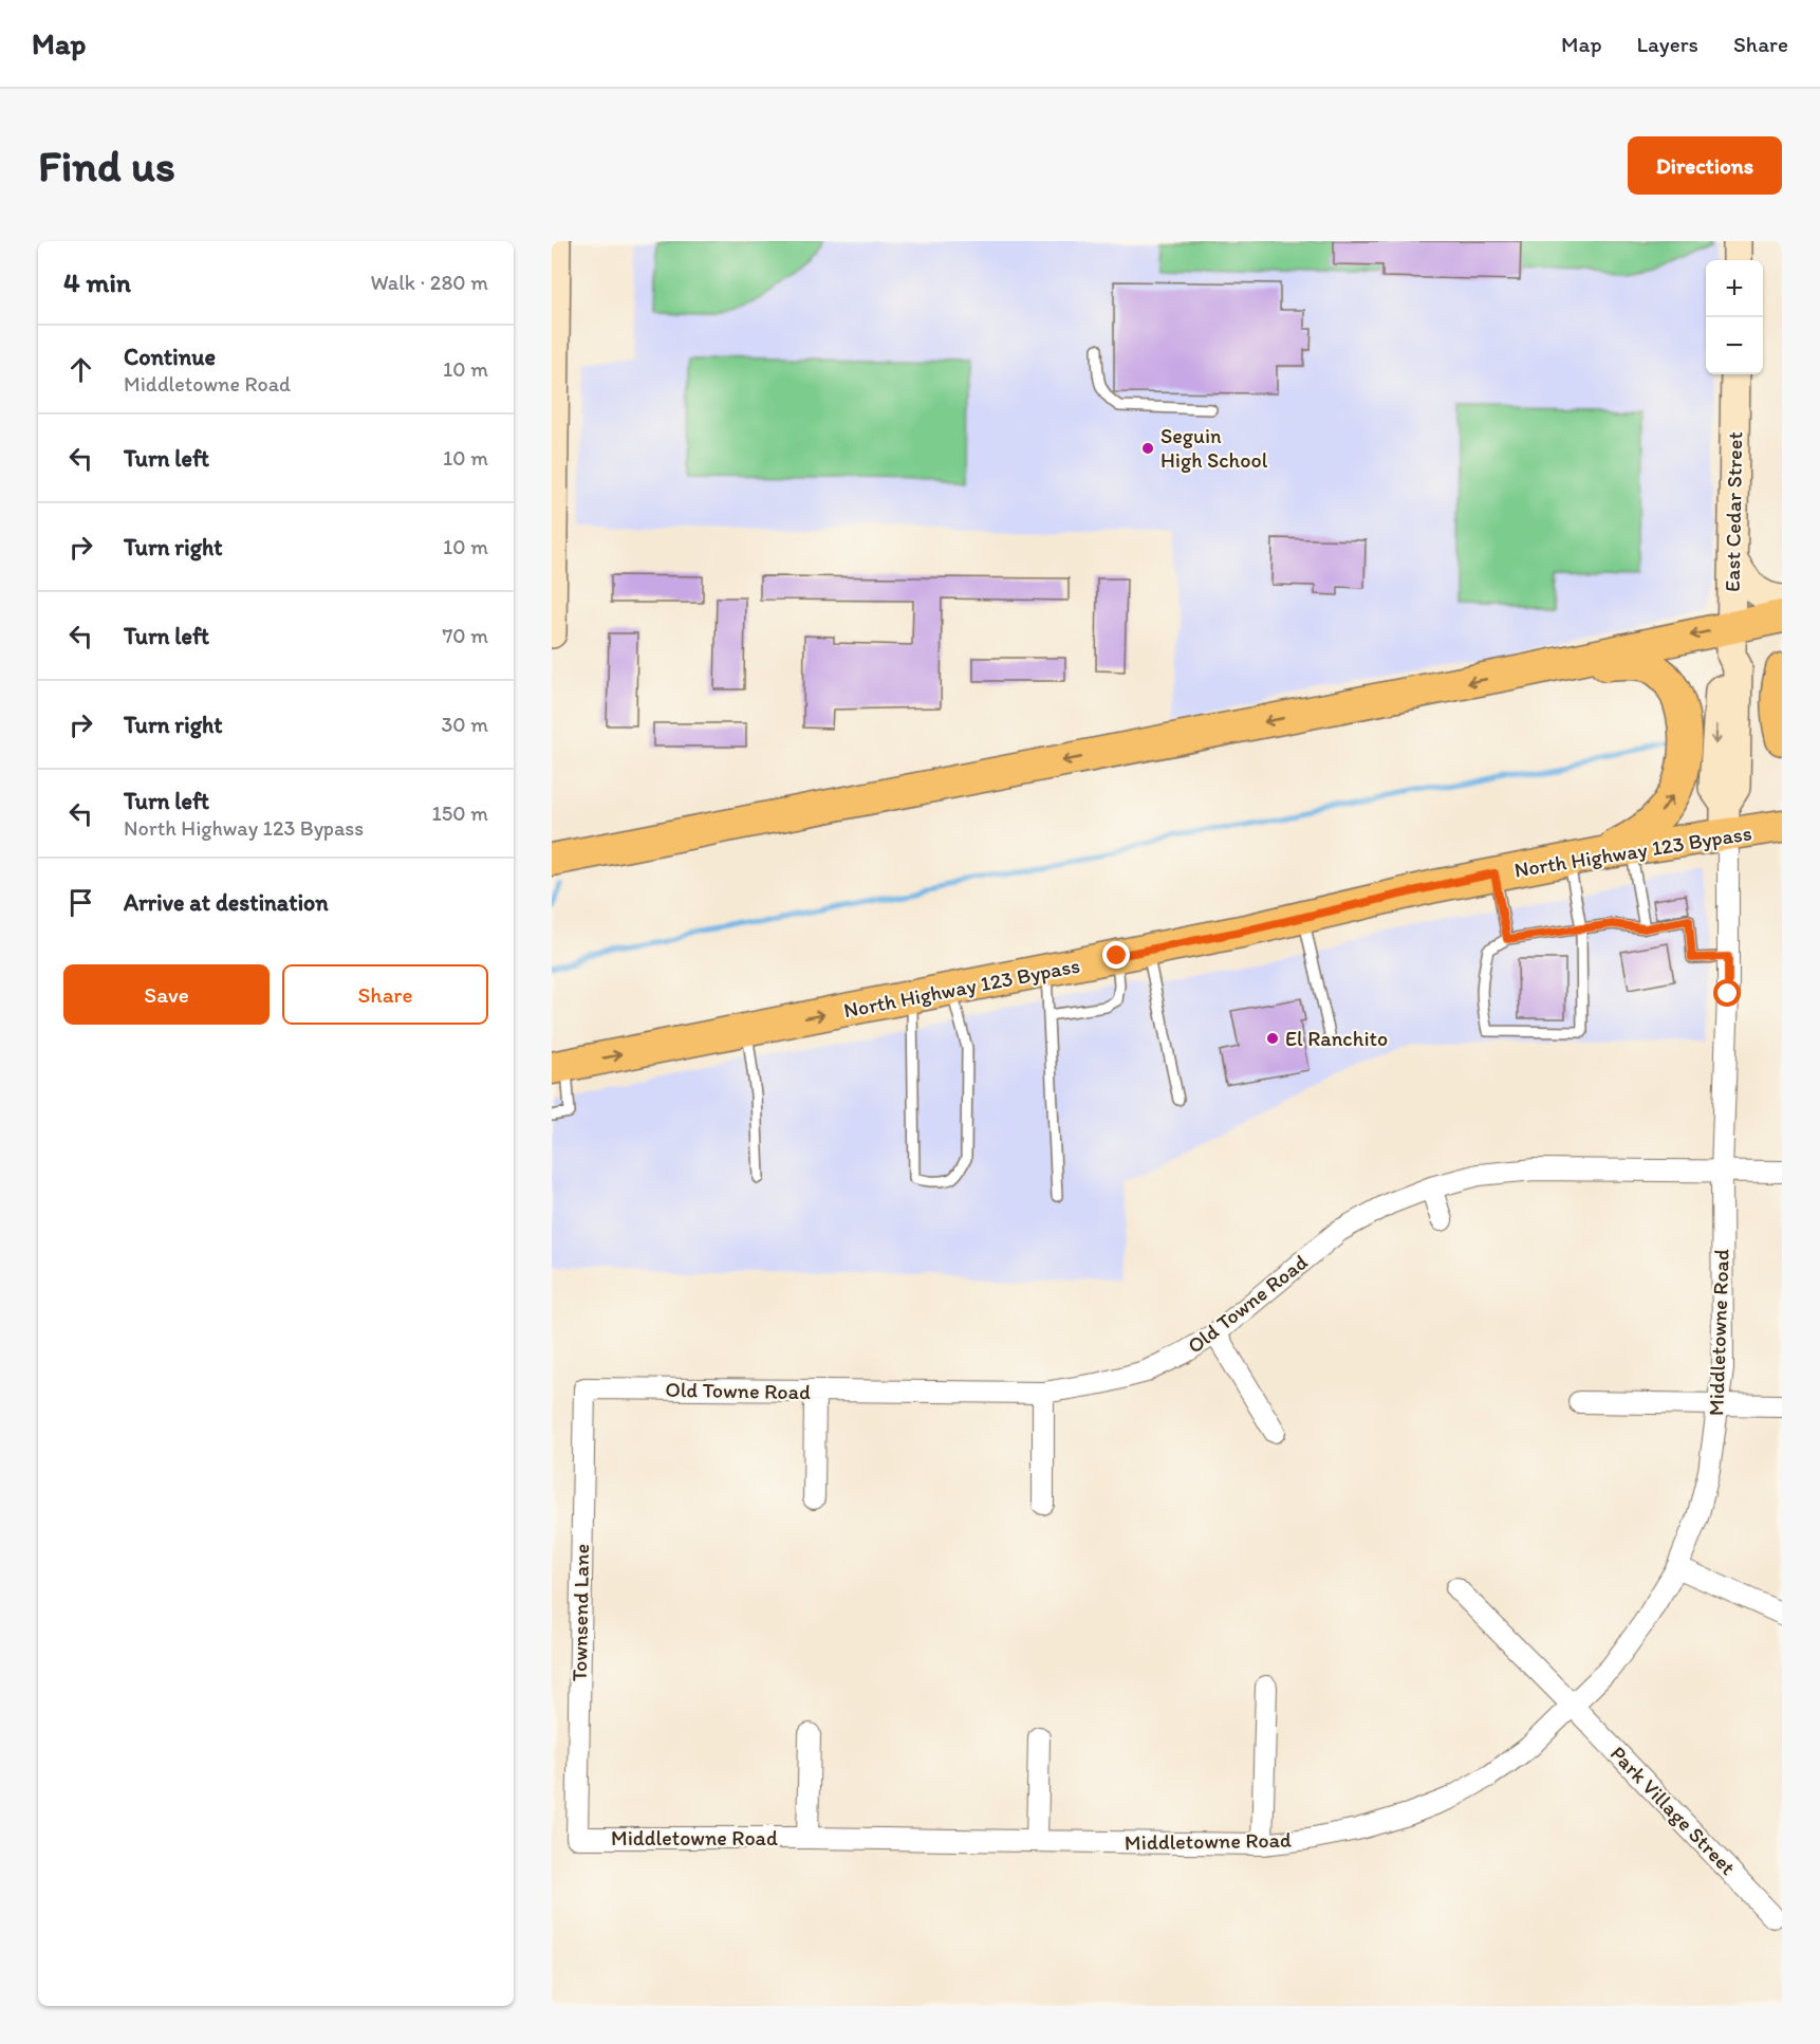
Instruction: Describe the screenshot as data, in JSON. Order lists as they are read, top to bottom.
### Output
{
  "streets": {
    "main road": ["North Highway 123 Bypass"],
    "street": [
      "East Cedar Street",
      "Old Towne Road",
      "Middletowne Road",
      "Townsend Lane",
      "Park Village Street"
    ]
  },
  "crossings": [
    ["East Cedar Street", "North Highway 123 Bypass"],
    ["East Cedar Street", "Middletowne Road"],
    ["North Highway 123 Bypass", "Middletowne Road"],
    ["Old Towne Road", "Middletowne Road"],
    ["Old Towne Road", "Townsend Lane"],
    ["Middletowne Road", "Townsend Lane"],
    ["Middletowne Road", "Park Village Street"]
  ],
  "places": ["Seguin High School", "El Ranchito"],
  "page": {
    "header": "Map",
    "nav": ["Map", "Layers", "Share"],
    "buttons": [
      "Directions",
      ["Save", "Share"]
    ],
    "title": "Find us",
    "heading": ["4 min", "Walk · 280 m"],
    "map_buttons": ["+", "−"],
    "list": [
      ["Continue", "Middletowne Road", "10 m"],
      ["Turn left", "10 m"],
      ["Turn right", "10 m"],
      ["Turn left", "70 m"],
      ["Turn right", "30 m"],
      ["Turn left", "North Highway 123 Bypass", "150 m"],
      "Arrive at destination"
    ]
  }
}
